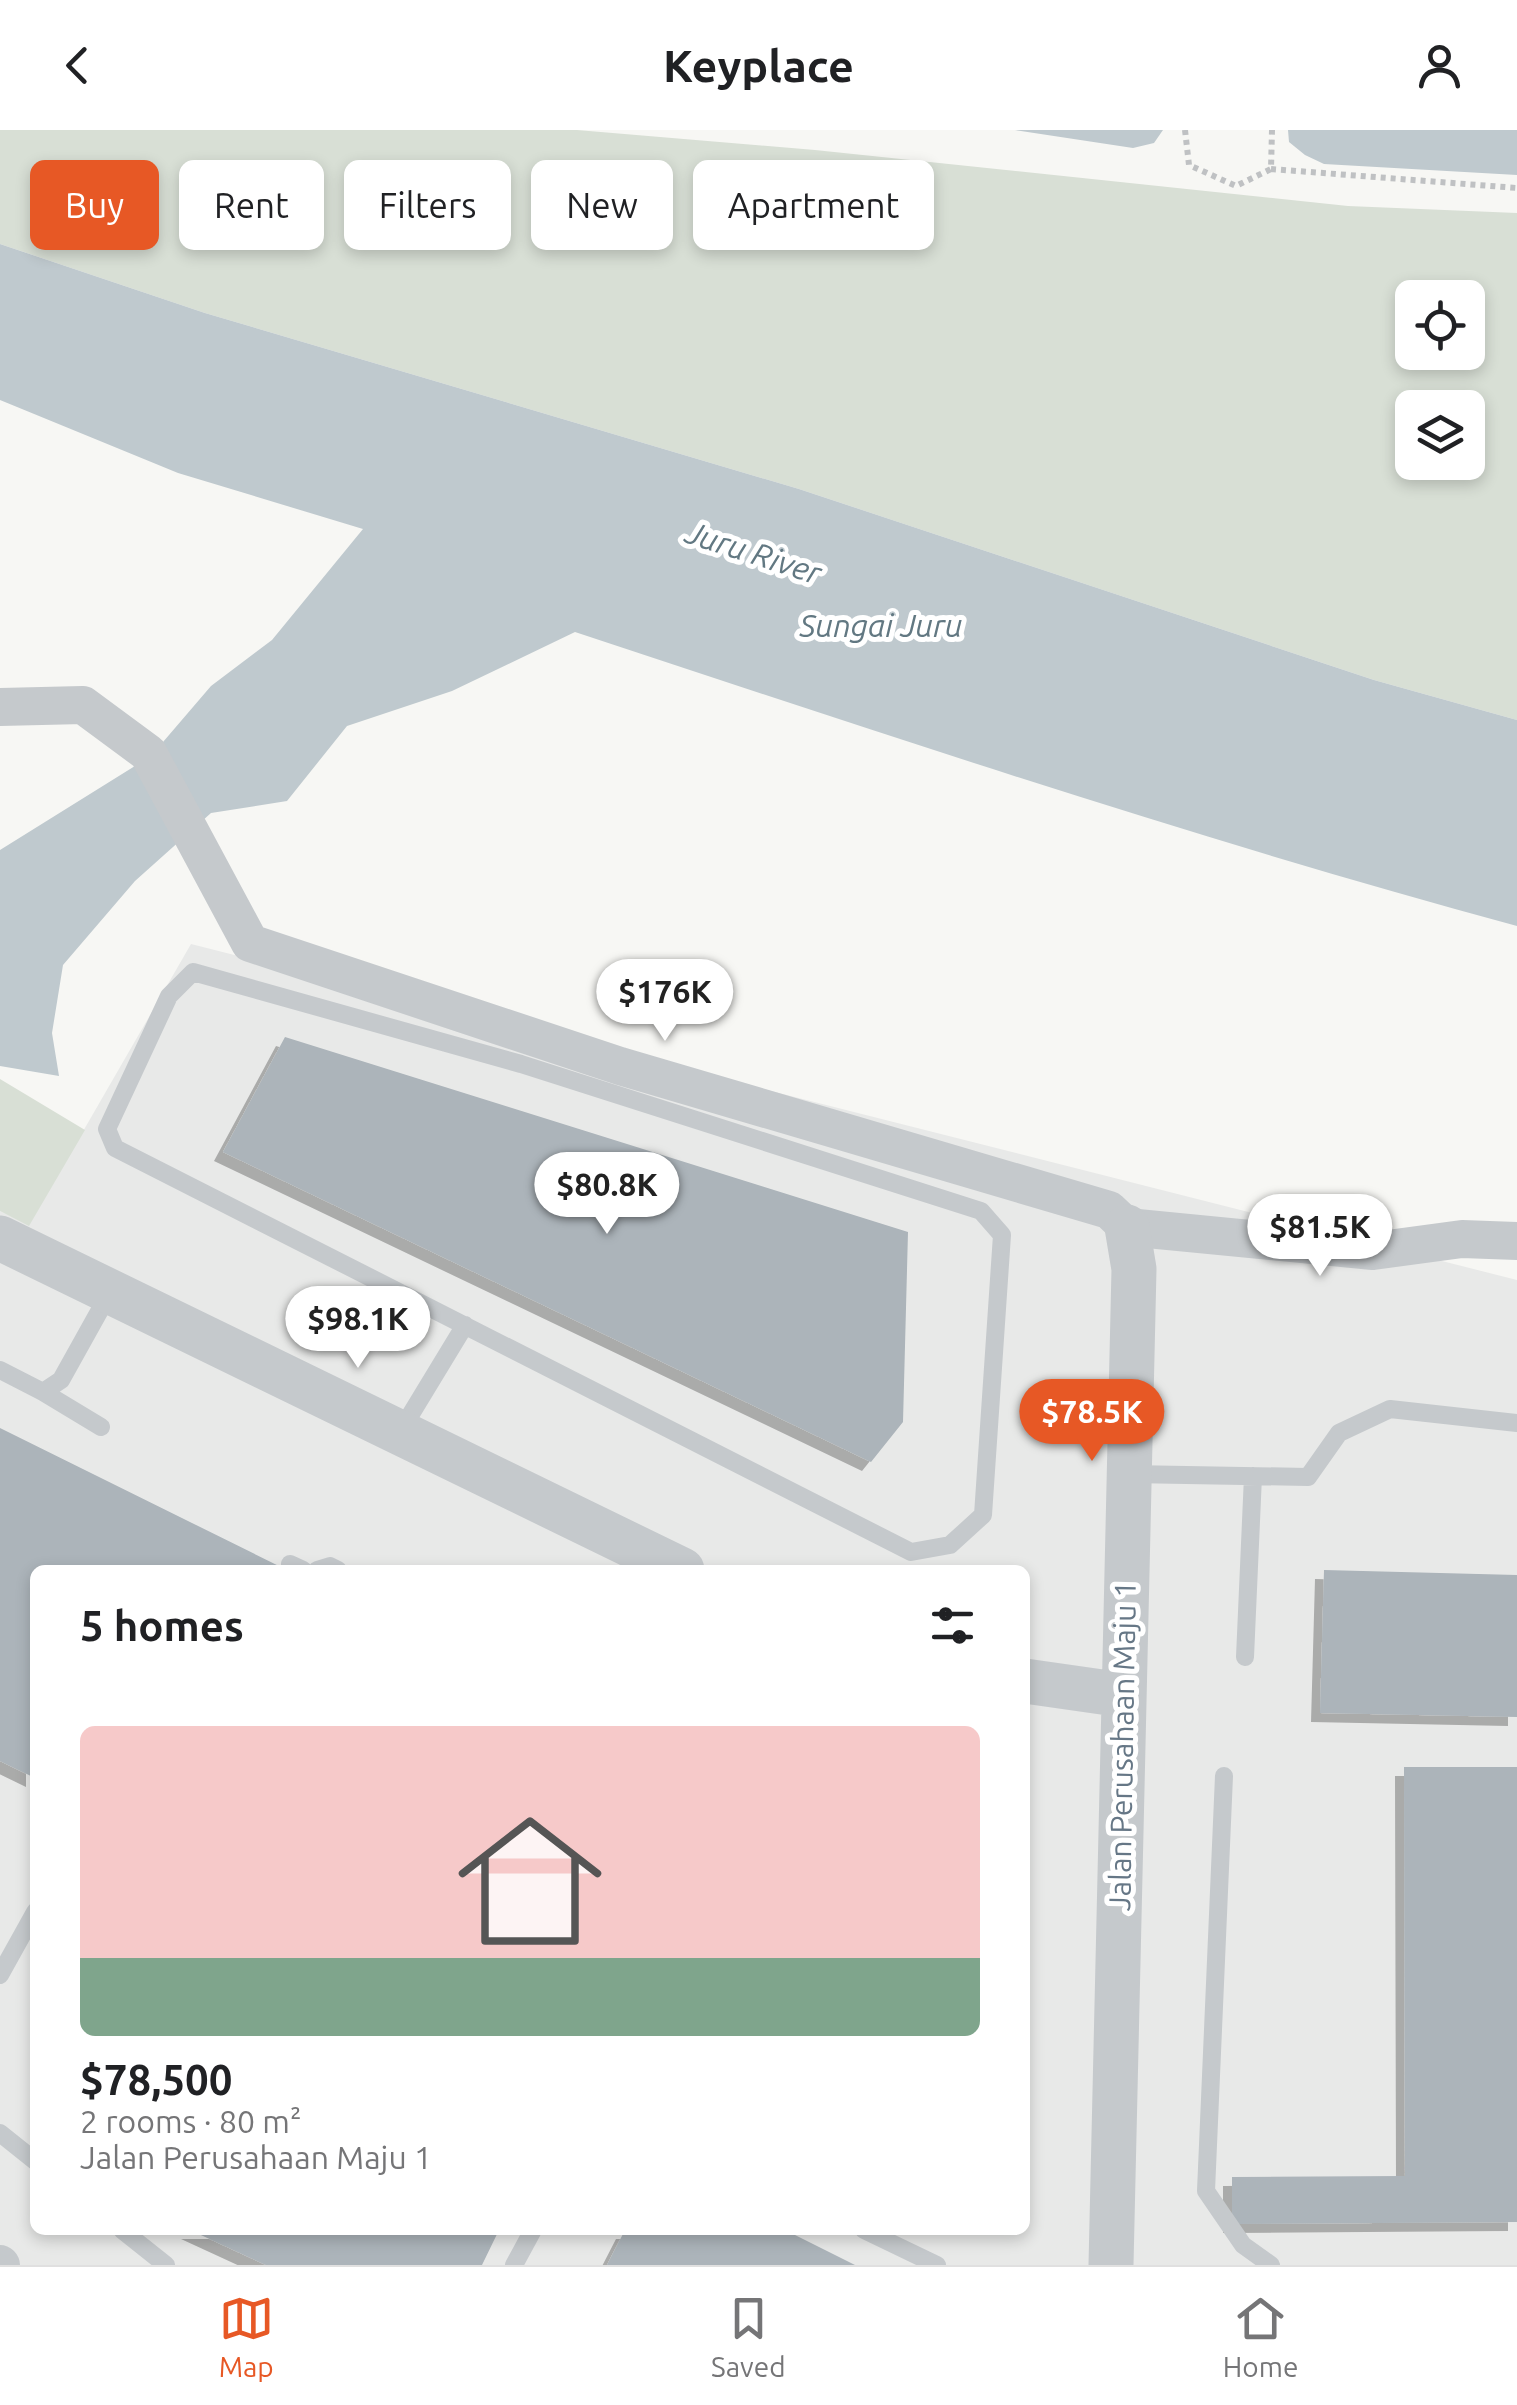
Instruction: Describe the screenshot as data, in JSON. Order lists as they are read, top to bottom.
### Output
{
  "streets": {
    "street": ["Jalan Perusahaan Maju 1"]
  },
  "water": ["Juru River", "Sungai Juru"],
  "page": {
    "header": "Keyplace",
    "chip": [
      "Buy",
      "Rent",
      "Filters",
      "New",
      "Apartment"
    ],
    "price": [
      "$176K",
      "$80.8K",
      "$81.5K",
      "$98.1K",
      "$78.5K"
    ],
    "heading": "5 homes",
    "list": [
      {
        "name": "$78,500",
        "note": "2 rooms · 80 m² · Jalan Perusahaan Maju 1"
      }
    ],
    "tabs": ["Map", "Saved", "Home"]
  }
}
